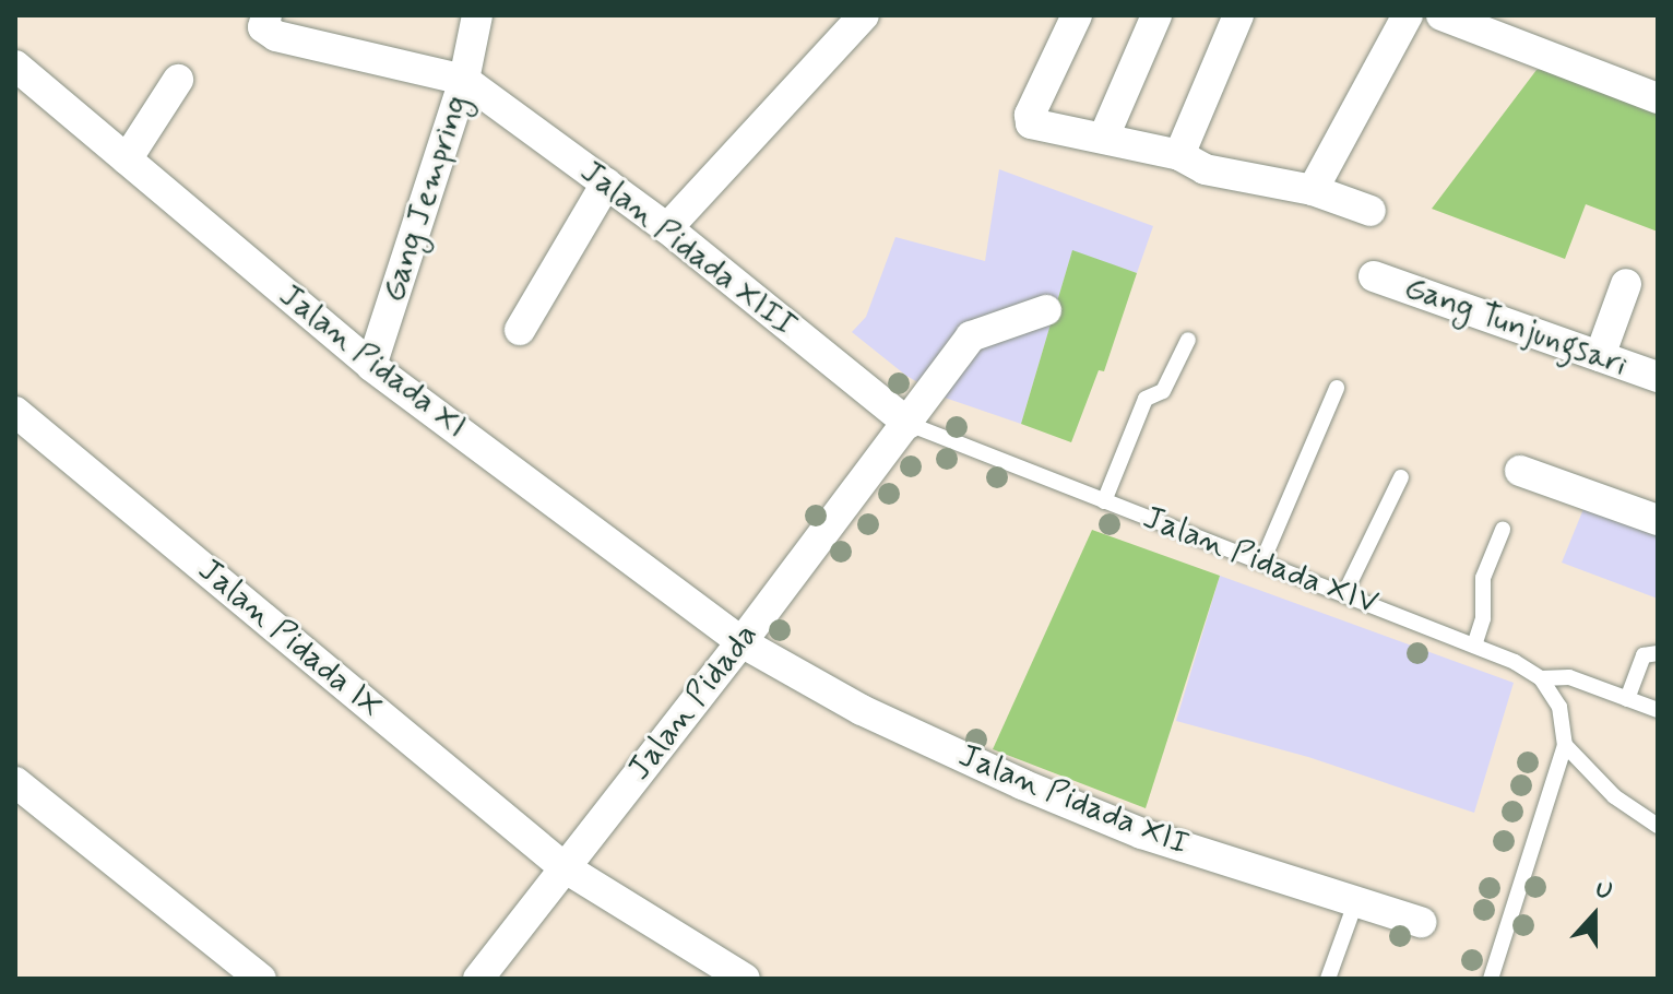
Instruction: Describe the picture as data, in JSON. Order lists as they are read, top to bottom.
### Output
{
  "streets": {
    "street": [
      "Gang Jempring",
      "Jalan Pidada XIII",
      "Gang Tunjungsari",
      "Jalan Pidada XI",
      "Jalan Pidada IX",
      "Jalan Pidada",
      "Jalan Pidada XII"
    ],
    "lane": ["Jalan Pidada XIV"]
  },
  "crossings": [
    ["Gang Jempring", "Jalan Pidada XIII"],
    ["Gang Jempring", "Jalan Pidada XI"],
    ["Jalan Pidada XIII", "Jalan Pidada XIV"],
    ["Jalan Pidada XIII", "Jalan Pidada"],
    ["Jalan Pidada XI", "Jalan Pidada"],
    ["Jalan Pidada XI", "Jalan Pidada XII"],
    ["Jalan Pidada XIV", "Jalan Pidada"],
    ["Jalan Pidada IX", "Jalan Pidada"],
    ["Jalan Pidada", "Jalan Pidada XII"]
  ],
  "north": "top"
}
